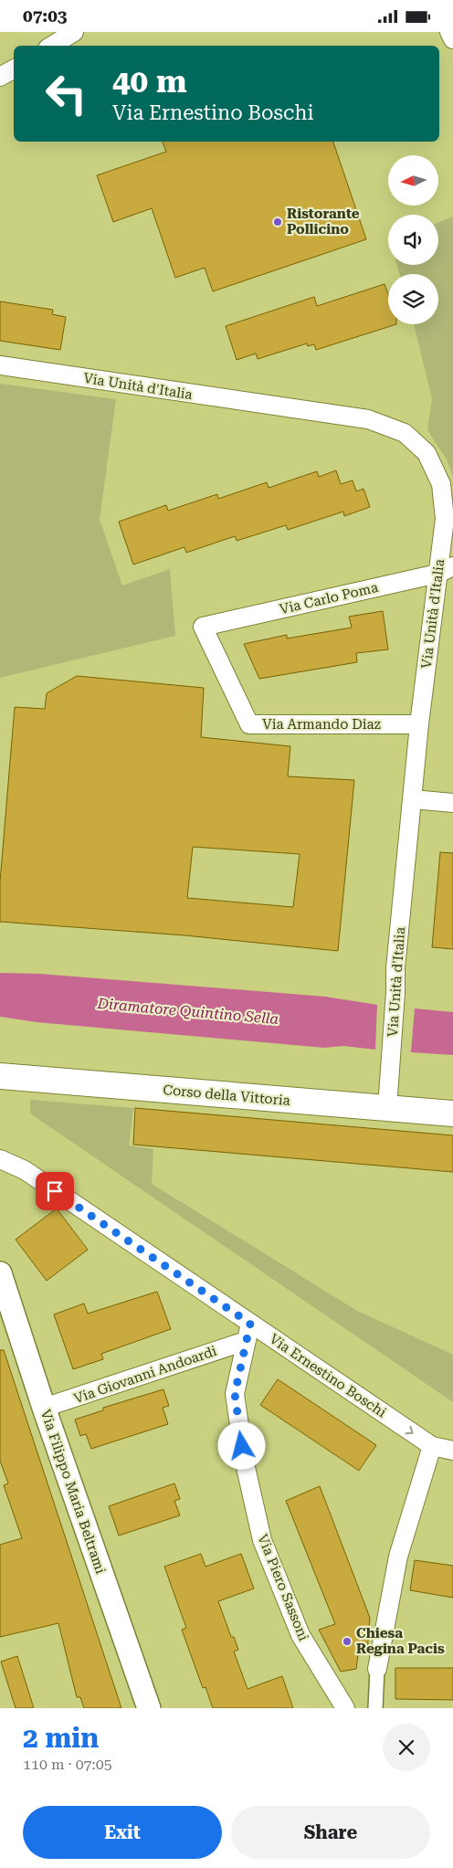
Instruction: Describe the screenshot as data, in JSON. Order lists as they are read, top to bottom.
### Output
{
  "streets": {
    "main road": ["Corso della Vittoria"],
    "street": [
      "Via Unità d'Italia",
      "Via Carlo Poma",
      "Via Armando Diaz",
      "Via Giovanni Andoardi",
      "Via Ernestino Boschi",
      "Via Filippo Maria Beltrami",
      "Via Piero Sassoni"
    ]
  },
  "crossings": [
    ["Via Unità d'Italia", "Via Carlo Poma"],
    ["Via Unità d'Italia", "Via Armando Diaz"],
    ["Via Unità d'Italia", "Corso della Vittoria"],
    ["Via Carlo Poma", "Via Armando Diaz"],
    ["Via Giovanni Andoardi", "Via Ernestino Boschi"],
    ["Via Giovanni Andoardi", "Via Filippo Maria Beltrami"],
    ["Via Giovanni Andoardi", "Via Piero Sassoni"],
    ["Via Ernestino Boschi", "Via Piero Sassoni"]
  ],
  "one_way": ["Via Ernestino Boschi"],
  "water": ["Diramatore Quintino Sella"],
  "places": ["Ristorante Pollicino", "Chiesa Regina Pacis"],
  "north": "left",
  "page": {
    "status": "07:03",
    "turn": ["40 m", "Via Ernestino Boschi"],
    "heading": ["2 min", "110 m · 07:05"],
    "buttons": ["Exit", "Share"]
  }
}
